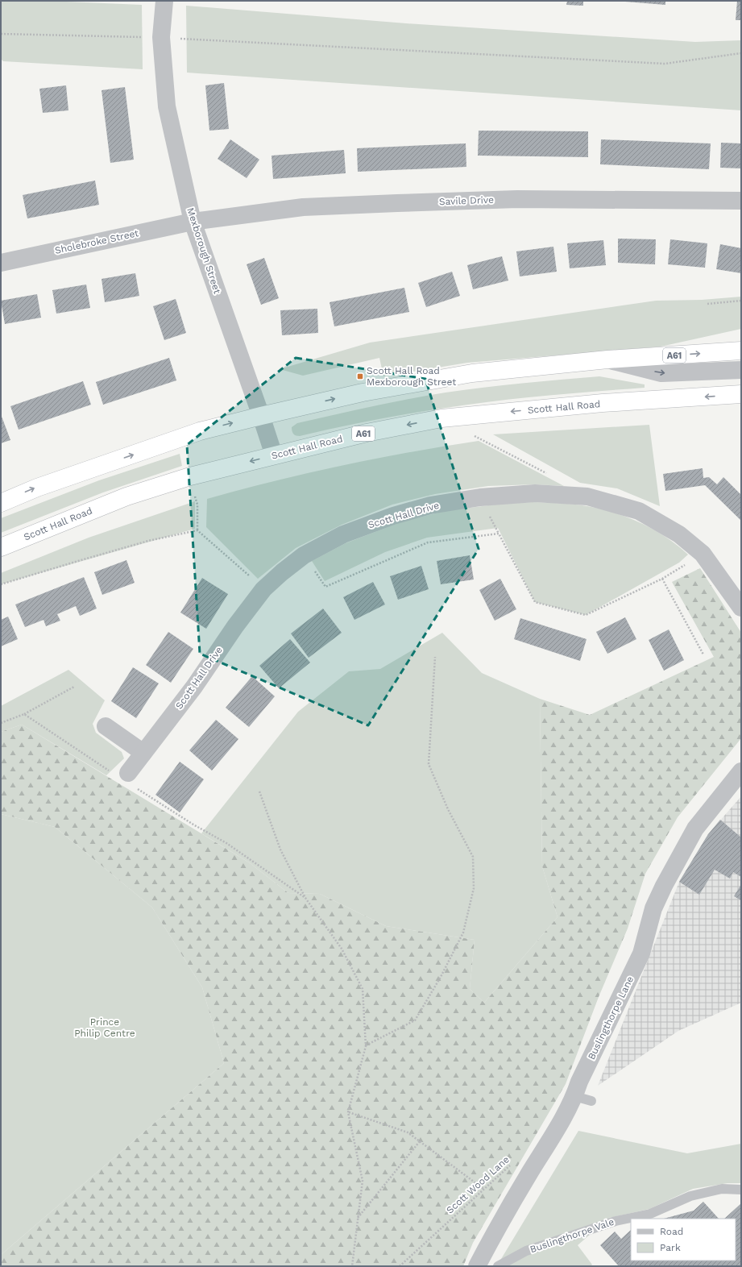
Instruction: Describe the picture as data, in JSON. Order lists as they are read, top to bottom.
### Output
{
  "streets": {
    "highway": ["A61", "Scott Hall Road"],
    "street": [
      "Savile Drive",
      "Sholebroke Street",
      "Mexborough Street",
      "Scott Hall Drive",
      "Buslingthorpe Lane"
    ],
    "lane": ["Buslingthorpe Vale"],
    "path": ["Scott Wood Lane"]
  },
  "crossings": [
    ["Savile Drive", "Sholebroke Street"],
    ["Savile Drive", "Mexborough Street"],
    ["Sholebroke Street", "Mexborough Street"],
    ["Mexborough Street", "A61"],
    ["Mexborough Street", "Scott Hall Road"]
  ],
  "parks": ["Prince Philip Centre"],
  "places": {
    "transit": ["Scott Hall Road Mexborough Street"]
  },
  "legend": ["Road", "Park"]
}
